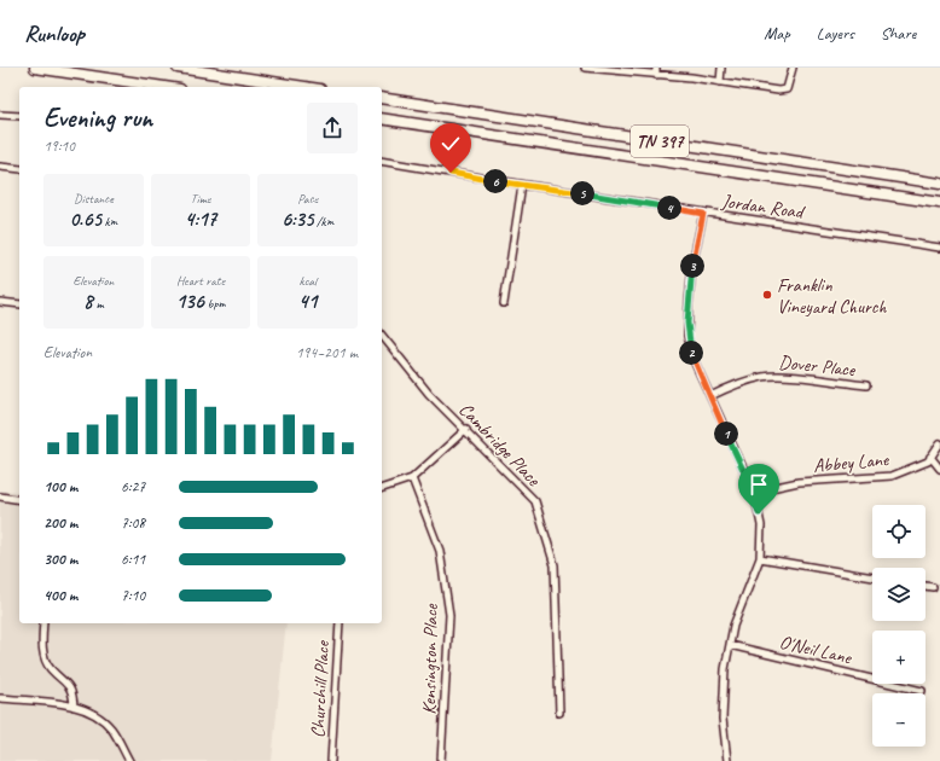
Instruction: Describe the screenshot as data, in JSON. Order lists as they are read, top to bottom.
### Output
{
  "streets": {
    "highway": ["TN 397"],
    "street": [
      "Jordan Road",
      "Dover Place",
      "Cambridge Place",
      "Abbey Lane",
      "O'Neil Lane",
      "Kensington Place",
      "Churchill Place"
    ]
  },
  "places": ["Franklin Vineyard Church"],
  "page": {
    "header": "Runloop",
    "nav": ["Map", "Layers", "Share"],
    "heading": ["Evening run", "19:10"],
    "pins": [
      "6",
      "5",
      "4",
      "3",
      "2",
      "1"
    ],
    "stats": [
      ["Distance", "0.65 km"],
      ["Time", "4:17"],
      ["Pace", "6:35 /km"],
      ["Elevation", "8 m"],
      ["Heart rate", "136 bpm"],
      ["kcal", "41"]
    ],
    "chart": ["Elevation", "194–201 m"],
    "list": [
      {
        "name": "100 m",
        "note": "6:27"
      },
      {
        "name": "200 m",
        "note": "7:08"
      },
      {
        "name": "300 m",
        "note": "6:11"
      },
      {
        "name": "400 m",
        "note": "7:10"
      }
    ],
    "map_buttons": ["+", "−"]
  }
}
